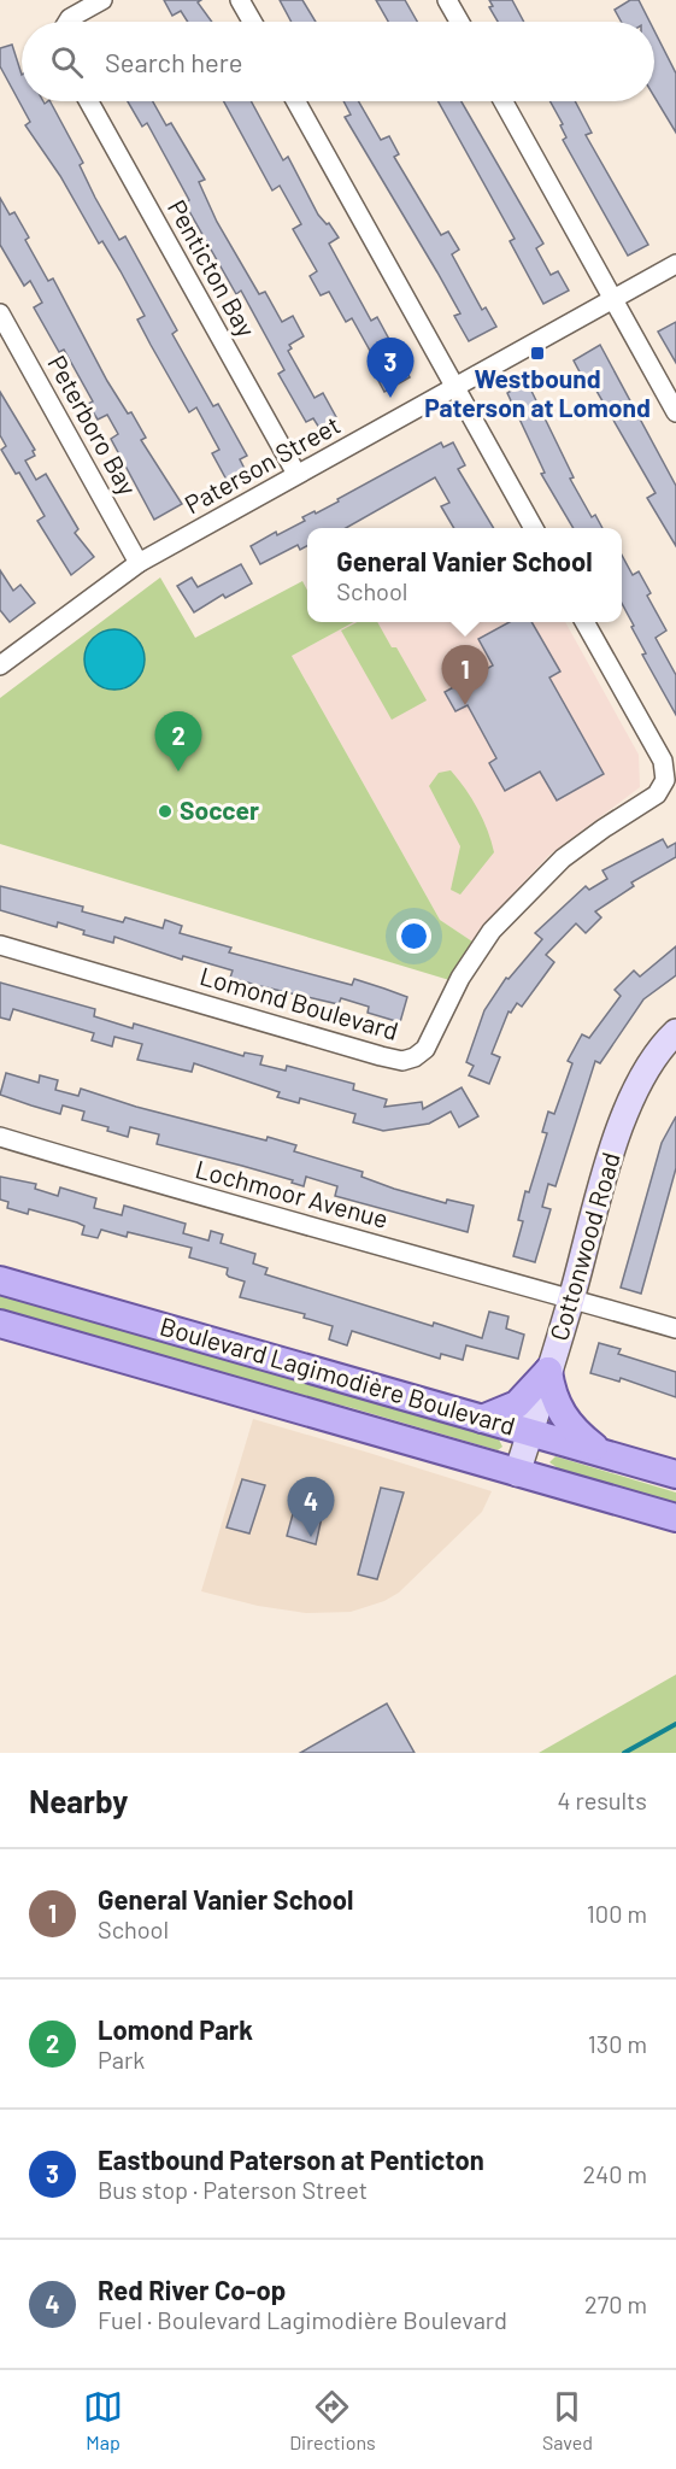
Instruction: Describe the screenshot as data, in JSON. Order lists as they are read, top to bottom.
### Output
{
  "streets": {
    "main road": ["Boulevard Lagimodière Boulevard"],
    "street": [
      "Penticton Bay",
      "Peterboro Bay",
      "Paterson Street",
      "Lomond Boulevard",
      "Lochmoor Avenue",
      "Cottonwood Road"
    ]
  },
  "crossings": [
    ["Penticton Bay", "Paterson Street"],
    ["Peterboro Bay", "Paterson Street"],
    ["Lochmoor Avenue", "Cottonwood Road"],
    ["Cottonwood Road", "Boulevard Lagimodière Boulevard"]
  ],
  "places": {
    "transit": ["Westbound Paterson at Lomond"],
    "other": ["Soccer"]
  },
  "page": {
    "search": "Search here",
    "pins": [
      "3",
      "1",
      "2",
      "4"
    ],
    "popup": ["General Vanier School", "School"],
    "heading": ["Nearby", "4 results"],
    "list": [
      {
        "mark": "1",
        "name": "General Vanier School",
        "note": "School",
        "value": "100 m"
      },
      {
        "mark": "2",
        "name": "Lomond Park",
        "note": "Park",
        "value": "130 m"
      },
      {
        "mark": "3",
        "name": "Eastbound Paterson at Penticton",
        "note": "Bus stop · Paterson Street",
        "value": "240 m"
      },
      {
        "mark": "4",
        "name": "Red River Co-op",
        "note": "Fuel · Boulevard Lagimodière Boulevard",
        "value": "270 m"
      }
    ],
    "nav": ["Map", "Directions", "Saved"]
  }
}
